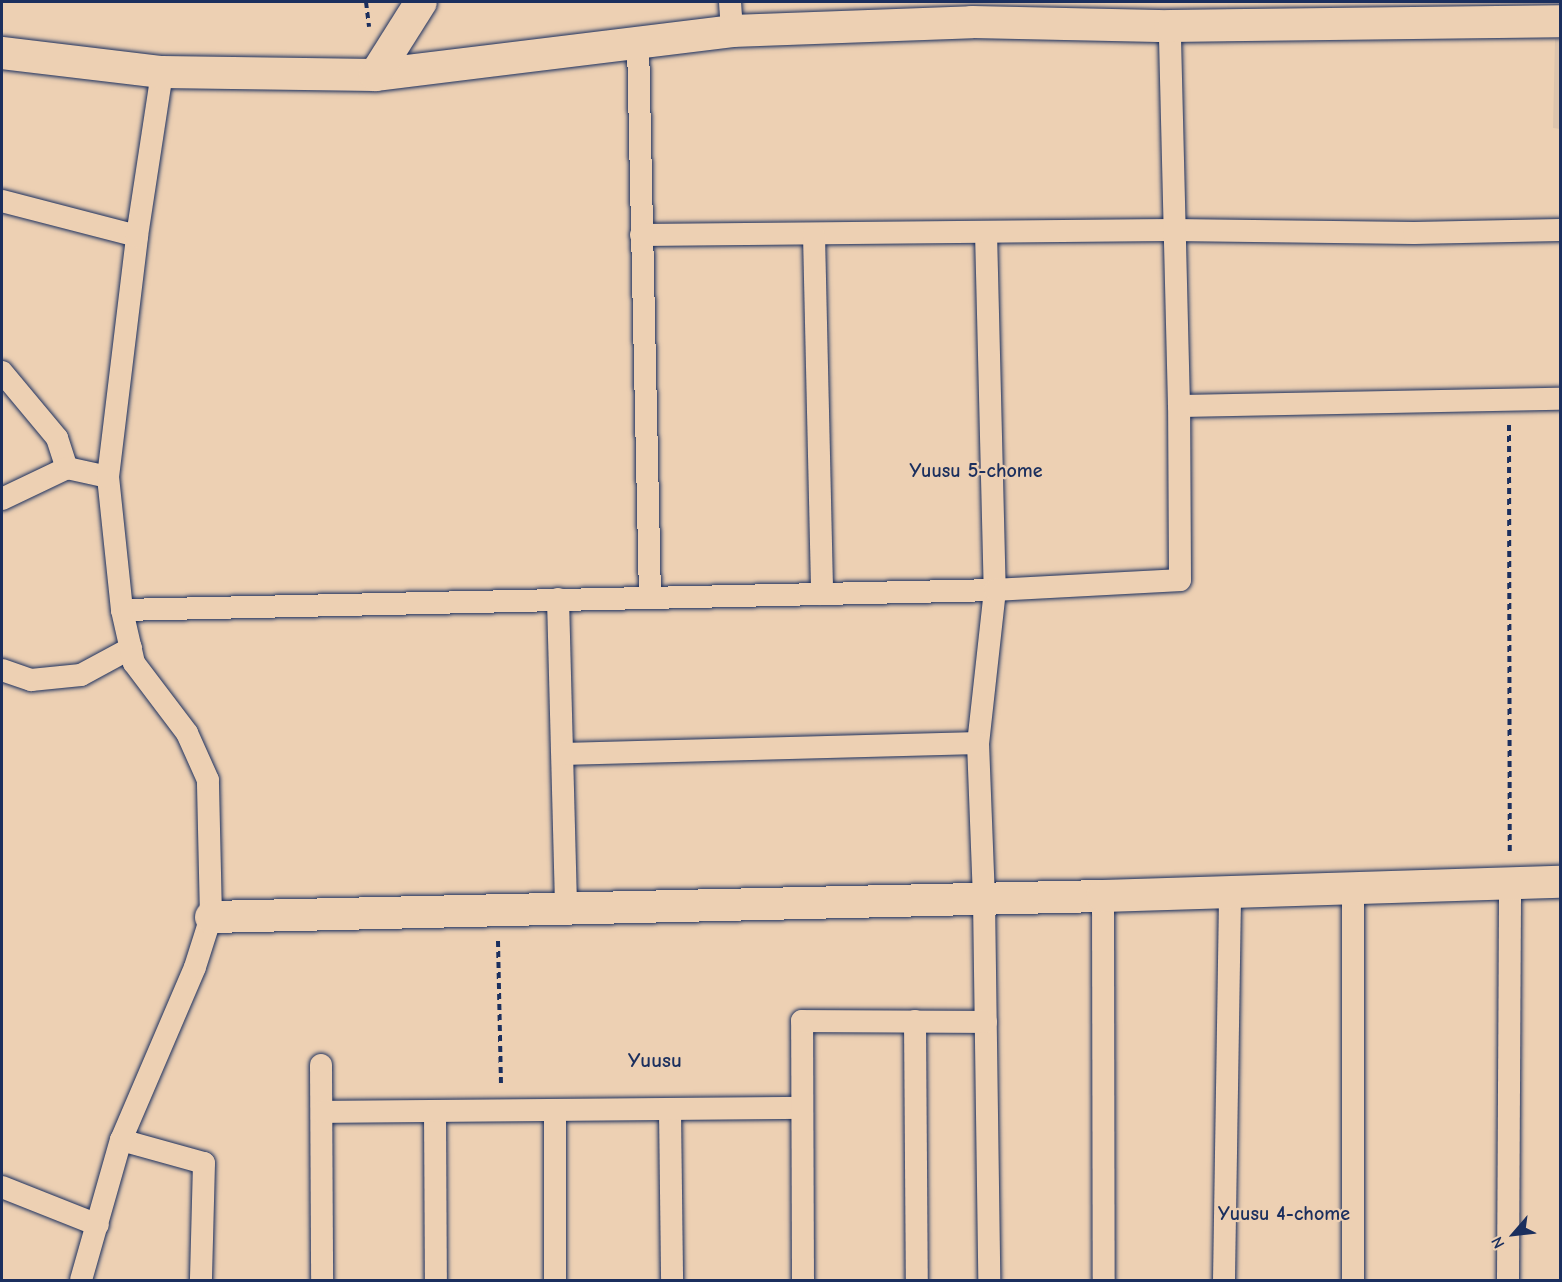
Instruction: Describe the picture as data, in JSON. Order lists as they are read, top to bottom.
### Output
{
  "districts": ["Yuusu 5-chome", "Yuusu", "Yuusu 4-chome"],
  "north": "bottom left"
}
